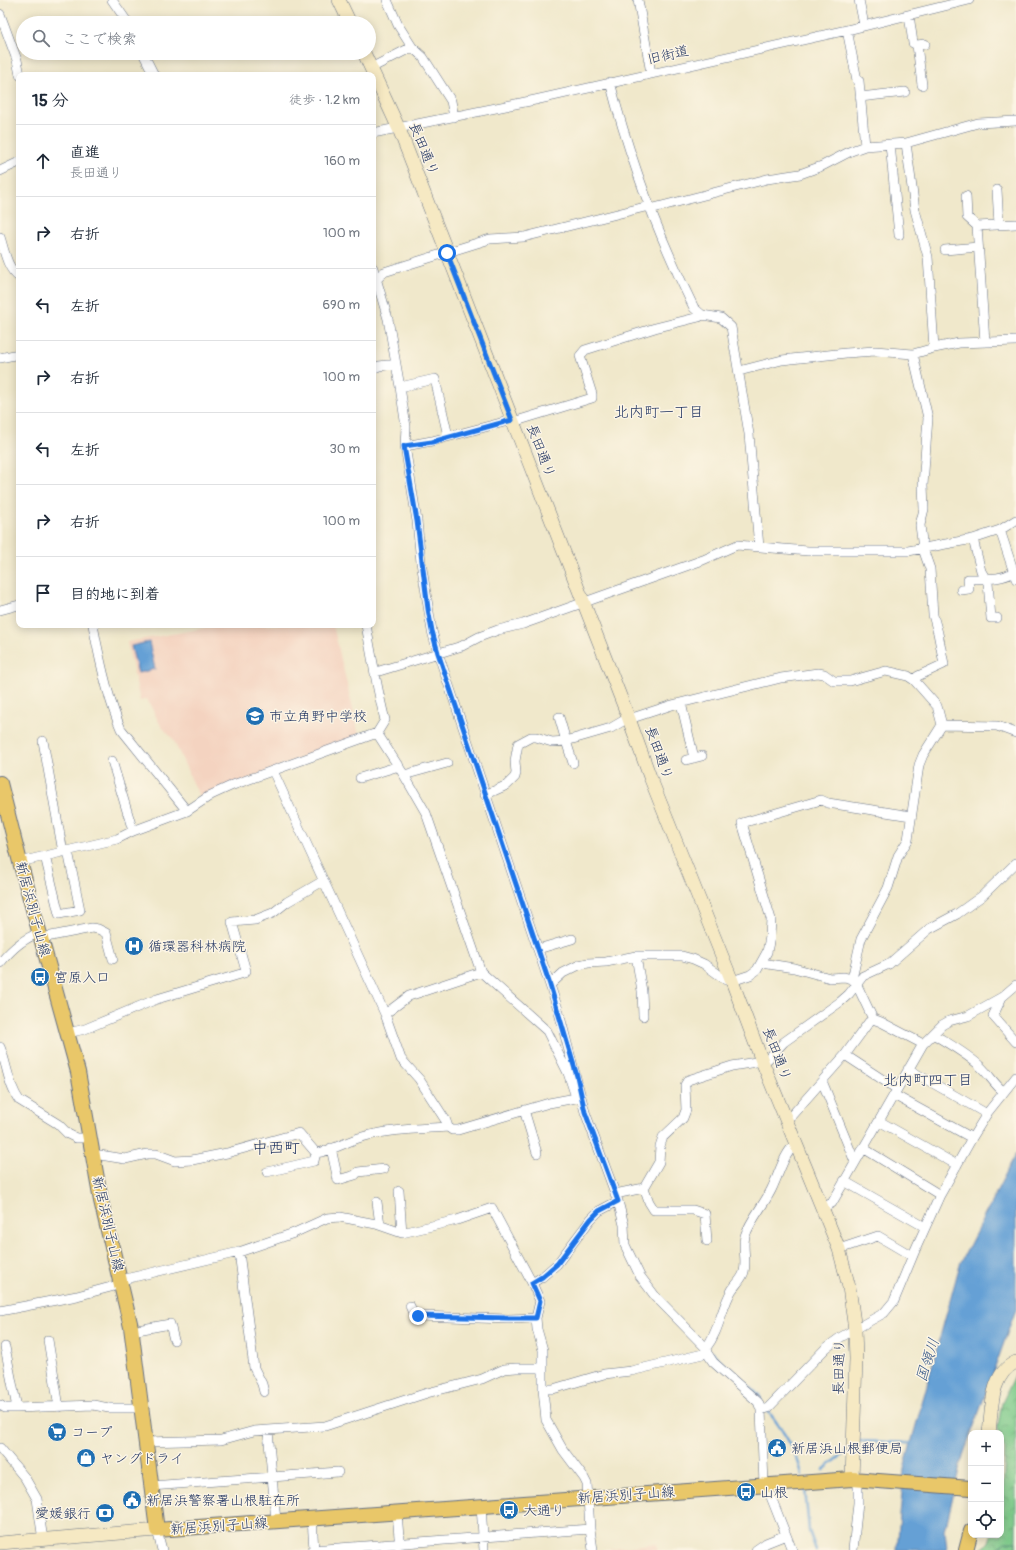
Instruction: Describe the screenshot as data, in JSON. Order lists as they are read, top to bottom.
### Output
{
  "streets": {
    "main road": ["新居浜別子山線"],
    "street": ["旧街道", "長田通り"]
  },
  "crossings": [
    ["旧街道", "長田通り"],
    ["長田通り", "新居浜別子山線"]
  ],
  "districts": ["北内町一丁目", "北内町四丁目", "中西町"],
  "water": ["国領川"],
  "places": {
    "school or university": ["市立角野中学校"],
    "hospital": ["循環器科林病院"],
    "bus stop": ["宮原入口", "山根", "大通り"],
    "supermarket": ["コープ"],
    "public building": ["新居浜山根郵便局", "新居浜警察署山根駐在所"],
    "shop": ["ヤングドライ"],
    "bank": ["愛媛銀行"]
  },
  "page": {
    "search": "ここで検索",
    "heading": ["15 分", "徒歩 · 1.2 km"],
    "list": [
      ["直進", "長田通り", "160 m"],
      ["右折", "100 m"],
      ["左折", "690 m"],
      ["右折", "100 m"],
      ["左折", "30 m"],
      ["右折", "100 m"],
      "目的地に到着"
    ],
    "map_buttons": ["+", "−"]
  }
}
